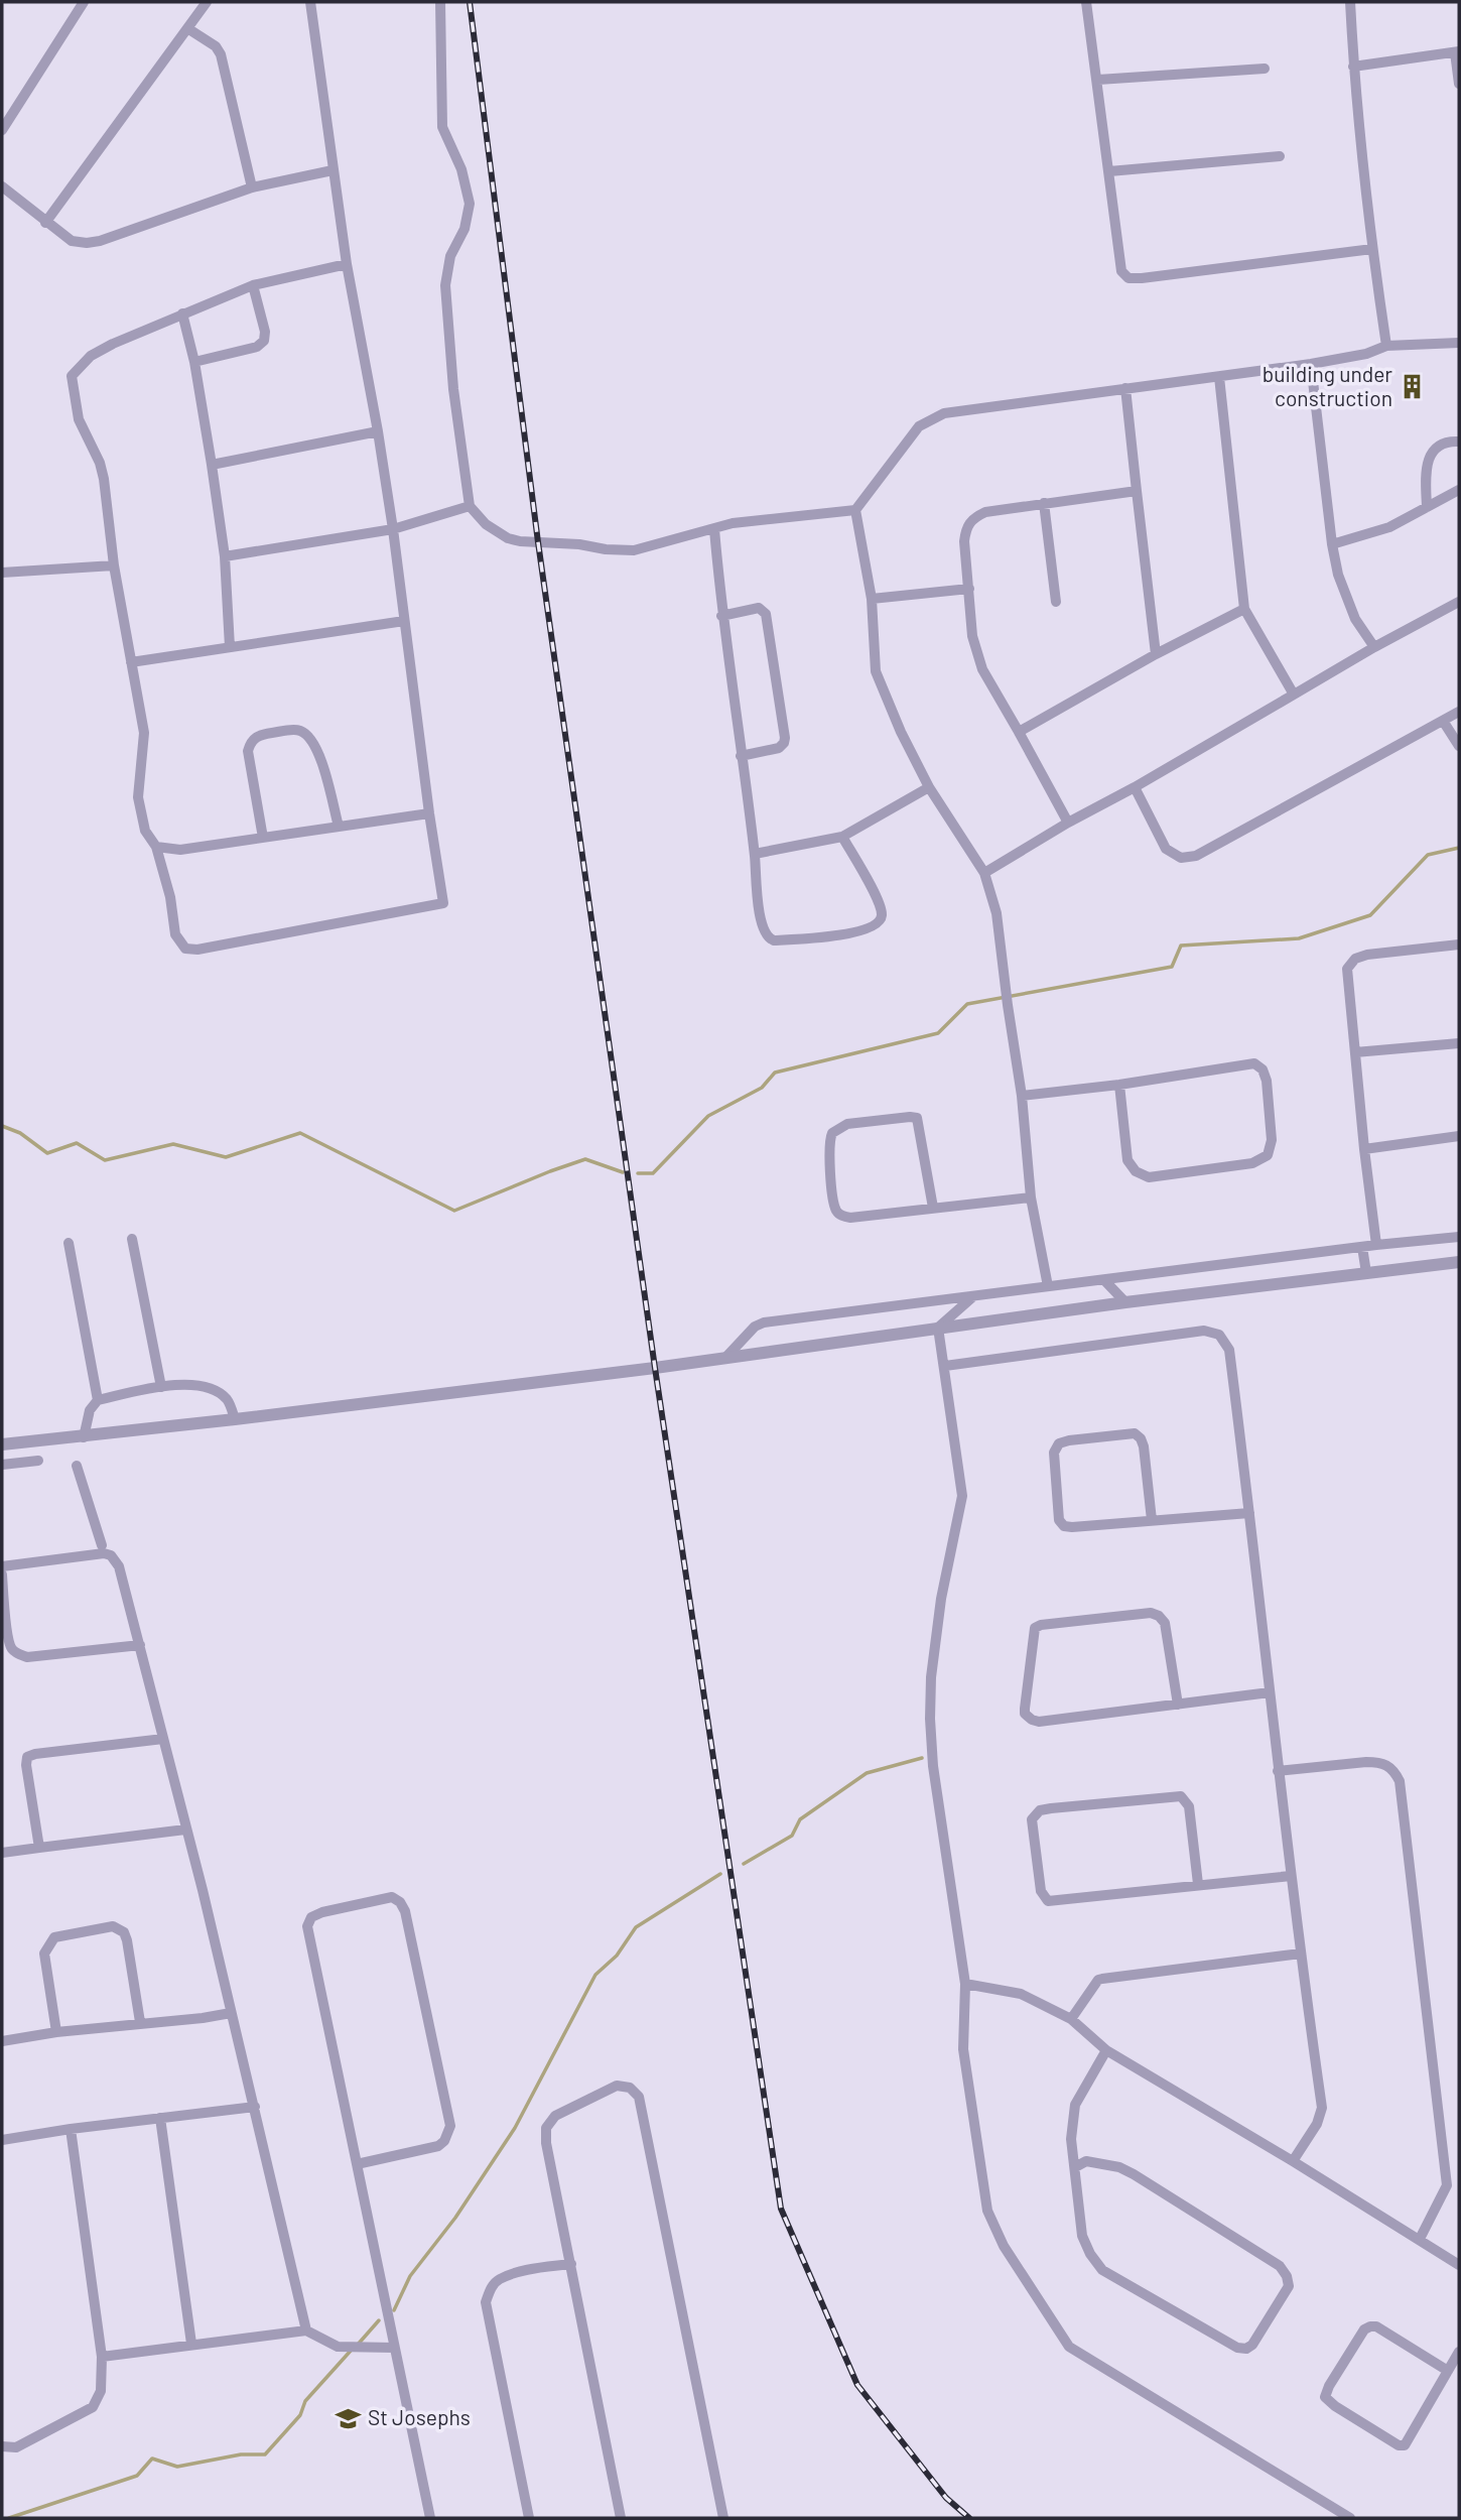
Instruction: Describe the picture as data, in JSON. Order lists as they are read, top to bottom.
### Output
{
  "places": {
    "building": ["building under construction"],
    "school or university": ["St Josephs"]
  }
}
